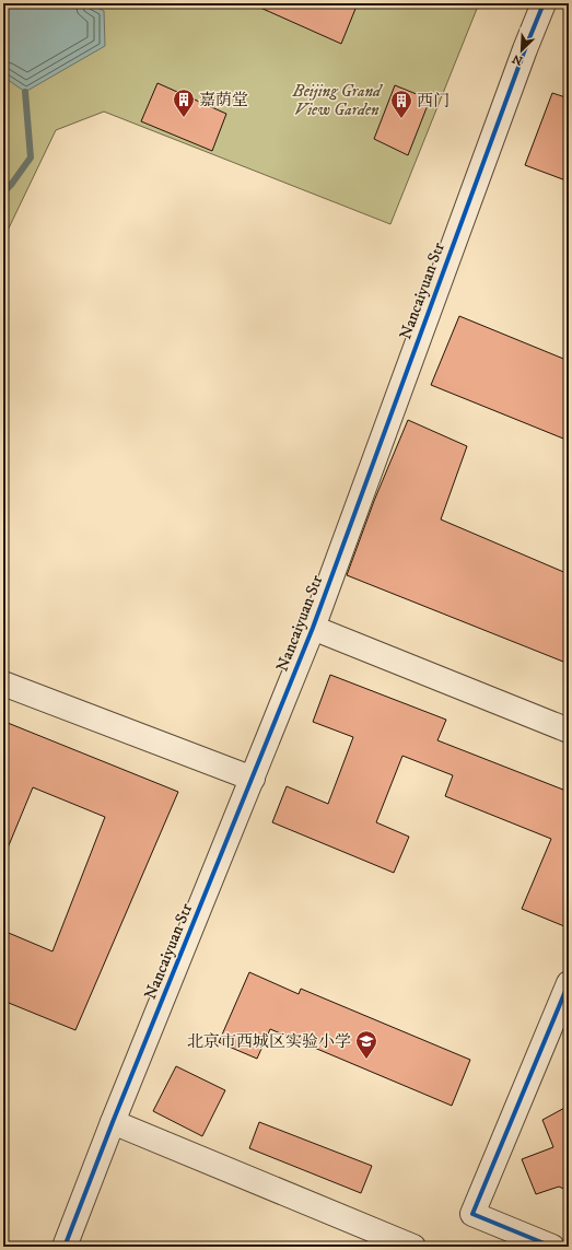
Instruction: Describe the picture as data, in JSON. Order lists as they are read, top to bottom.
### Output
{
  "streets": {
    "street": ["Nancaiyuan Str"]
  },
  "parks": ["Beijing Grand View Garden"],
  "places": {
    "building": ["嘉荫堂", "西门"],
    "school or university": ["北京市西城区实验小学"]
  },
  "north": "bottom left"
}
